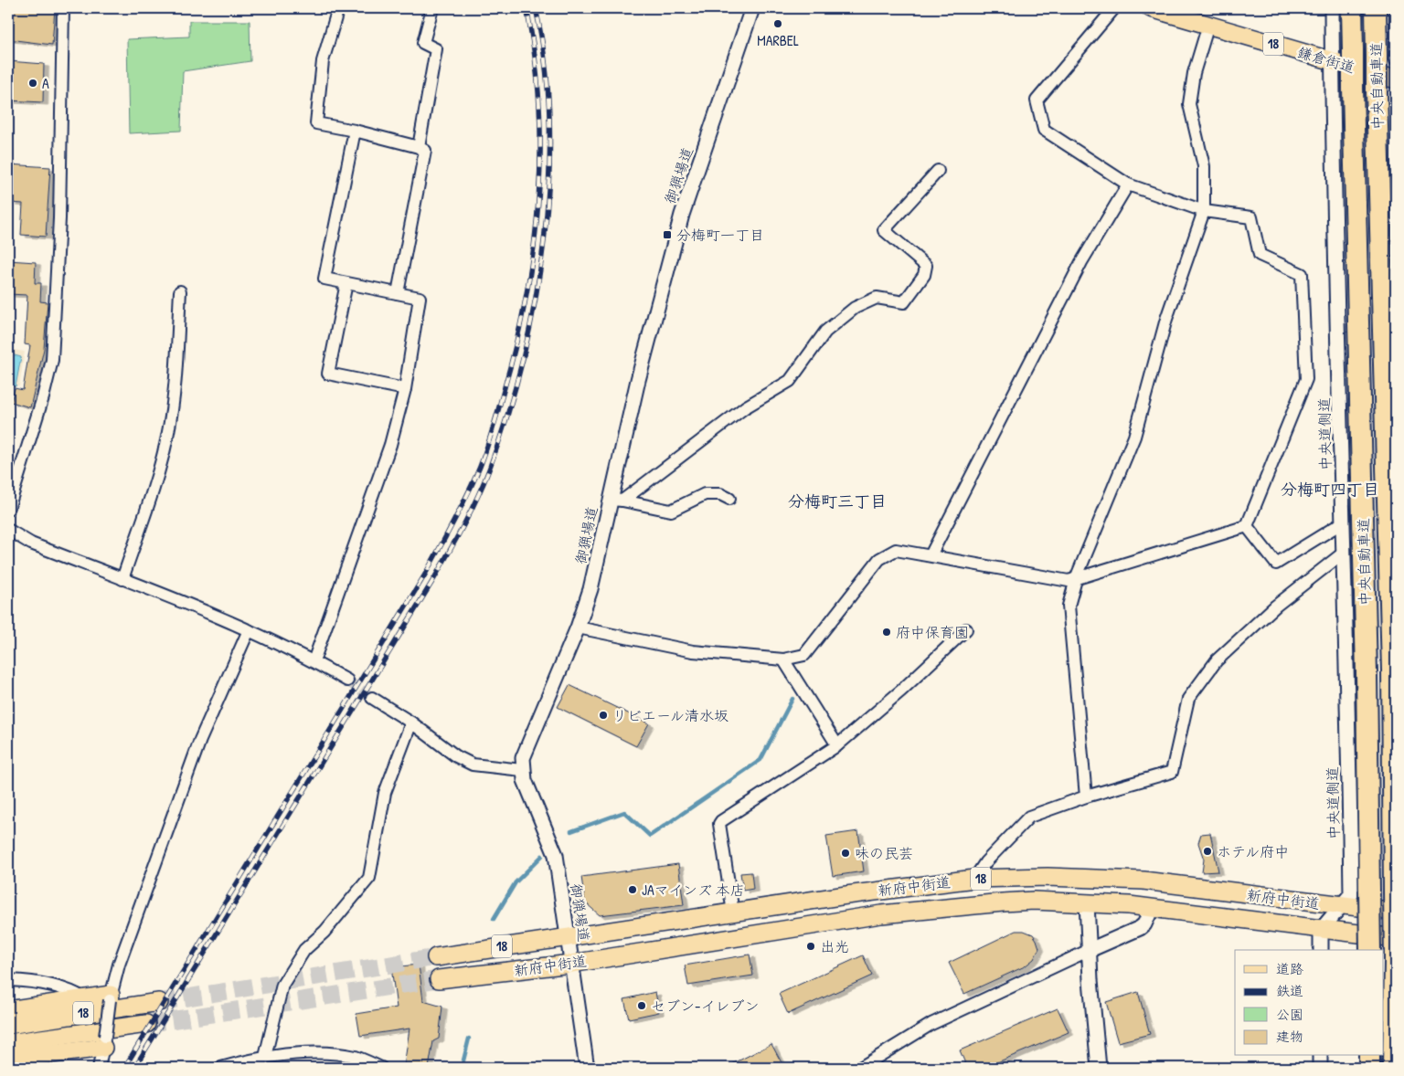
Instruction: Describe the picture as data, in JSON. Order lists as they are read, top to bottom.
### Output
{
  "streets": {
    "highway": ["中央自動車道"],
    "main road": ["18", "鎌倉街道", "新府中街道"],
    "street": ["御猟場道", "中央道側道"]
  },
  "crossings": [
    ["鎌倉街道", "中央道側道"],
    ["御猟場道", "新府中街道"],
    ["中央道側道", "新府中街道"]
  ],
  "districts": ["分梅町四丁目", "分梅町三丁目"],
  "places": {
    "other": [
      "MARBEL",
      "A",
      "府中保育園",
      "リビエール清水坂",
      "ホテル府中",
      "味の民芸",
      "JAマインズ 本店",
      "出光",
      "セブン-イレブン"
    ],
    "transit": ["分梅町一丁目"]
  },
  "legend": [
    "道路",
    "鉄道",
    "公園",
    "建物"
  ]
}
